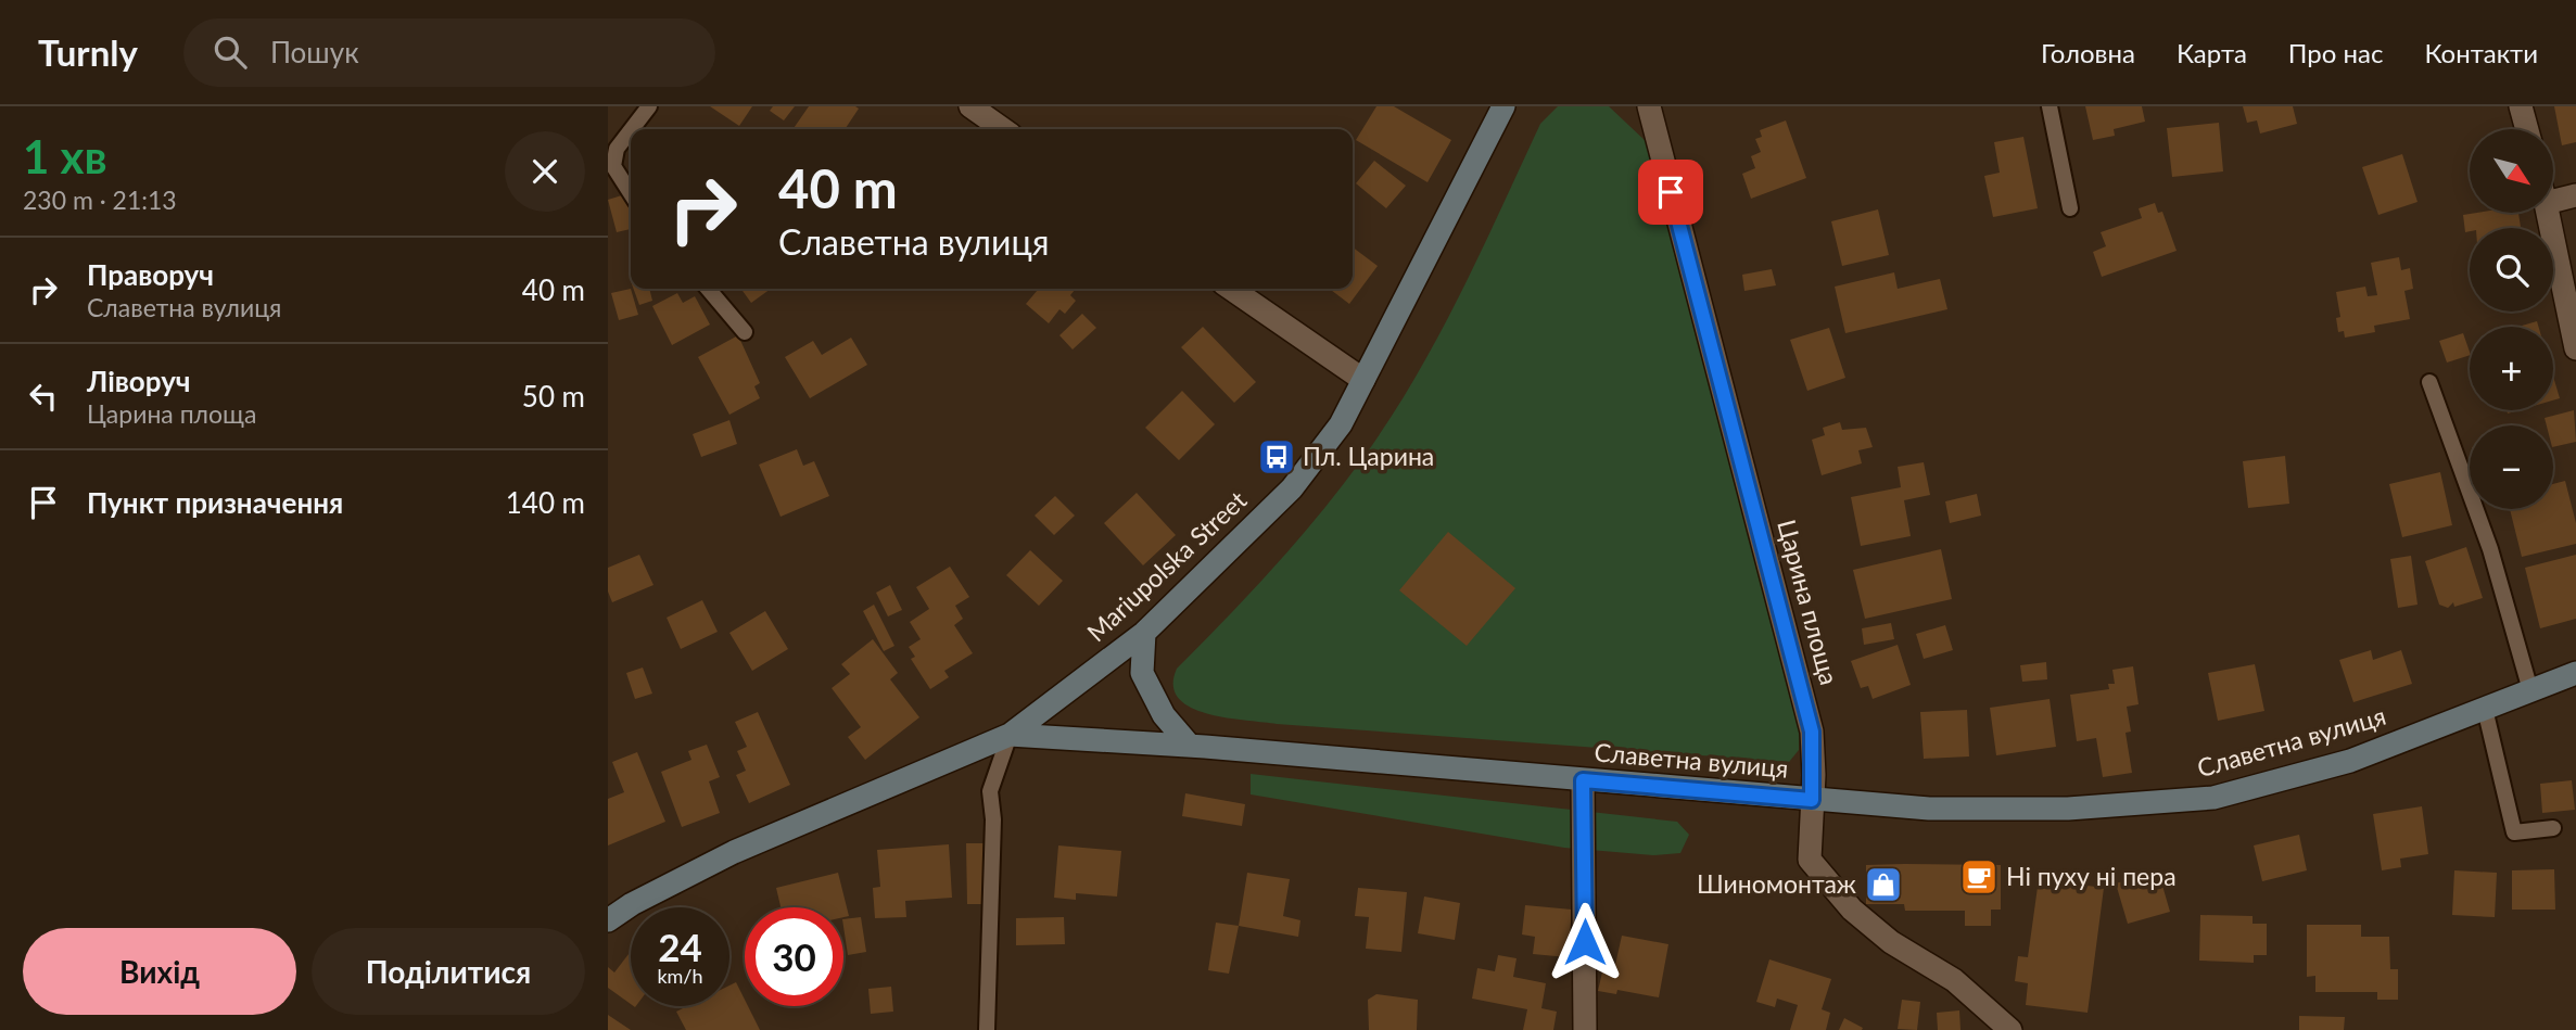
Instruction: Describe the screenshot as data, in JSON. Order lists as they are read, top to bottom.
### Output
{
  "streets": {
    "main road": ["Mariupolska Street", "Славетна вулиця"],
    "street": ["Царина площа"]
  },
  "crossings": [
    ["Mariupolska Street", "Славетна вулиця"],
    ["Царина площа", "Славетна вулиця"]
  ],
  "places": {
    "bus stop": ["Пл. Царина"],
    "cafe": ["Ні пуху ні пера"],
    "shop": ["Шиномонтаж"]
  },
  "north": "bottom right",
  "page": {
    "header": "Turnly",
    "search": "Пошук",
    "nav": [
      "Головна",
      "Карта",
      "Про нас",
      "Контакти"
    ],
    "heading": ["1 хв", "230 m · 21:13"],
    "map_buttons": ["+", "−"],
    "turn": ["40 m", "Славетна вулиця"],
    "list": [
      {
        "name": "Праворуч",
        "note": "Славетна вулиця",
        "value": "40 m"
      },
      {
        "name": "Ліворуч",
        "note": "Царина площа",
        "value": "50 m"
      },
      {
        "name": "Пункт призначення",
        "value": "140 m"
      }
    ],
    "speed": "24 km/h",
    "limit": "30",
    "buttons": ["Вихід", "Поділитися"]
  }
}
